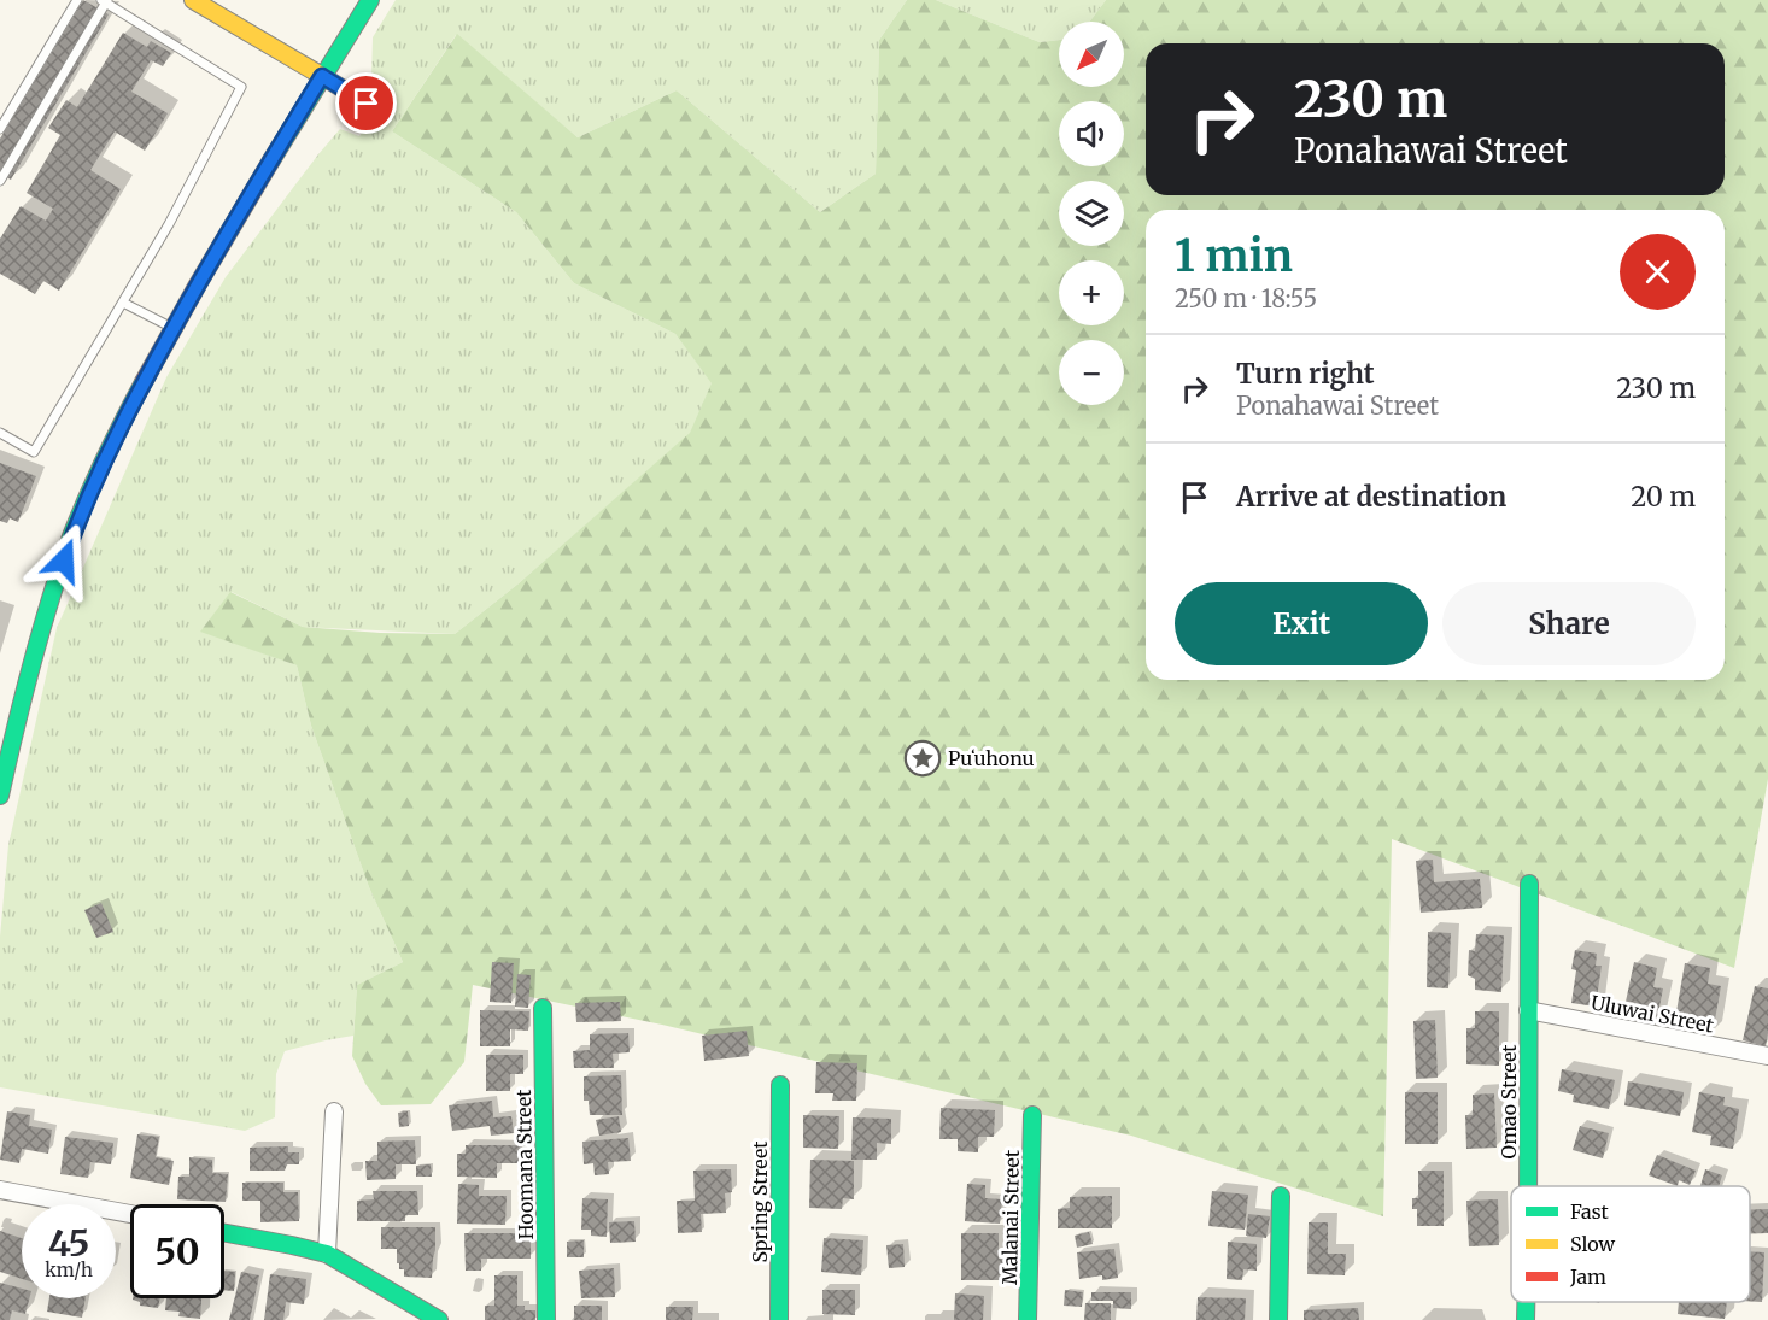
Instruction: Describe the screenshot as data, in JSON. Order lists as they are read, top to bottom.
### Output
{
  "streets": {
    "street": [
      "Uluwai Street",
      "Omao Street",
      "Hoomana Street",
      "Spring Street",
      "Malanai Street"
    ]
  },
  "crossings": [
    ["Uluwai Street", "Omao Street"]
  ],
  "places": {
    "place": ["Puʻuhonu"]
  },
  "legend": ["Fast", "Slow", "Jam"],
  "north": "bottom left",
  "page": {
    "map_buttons": ["+", "−"],
    "turn": ["230 m", "Ponahawai Street"],
    "heading": ["1 min", "250 m · 18:55"],
    "list": [
      {
        "name": "Turn right",
        "note": "Ponahawai Street",
        "value": "230 m"
      },
      {
        "name": "Arrive at destination",
        "value": "20 m"
      }
    ],
    "buttons": ["Exit", "Share"],
    "speed": "45 km/h",
    "limit": "50"
  }
}
